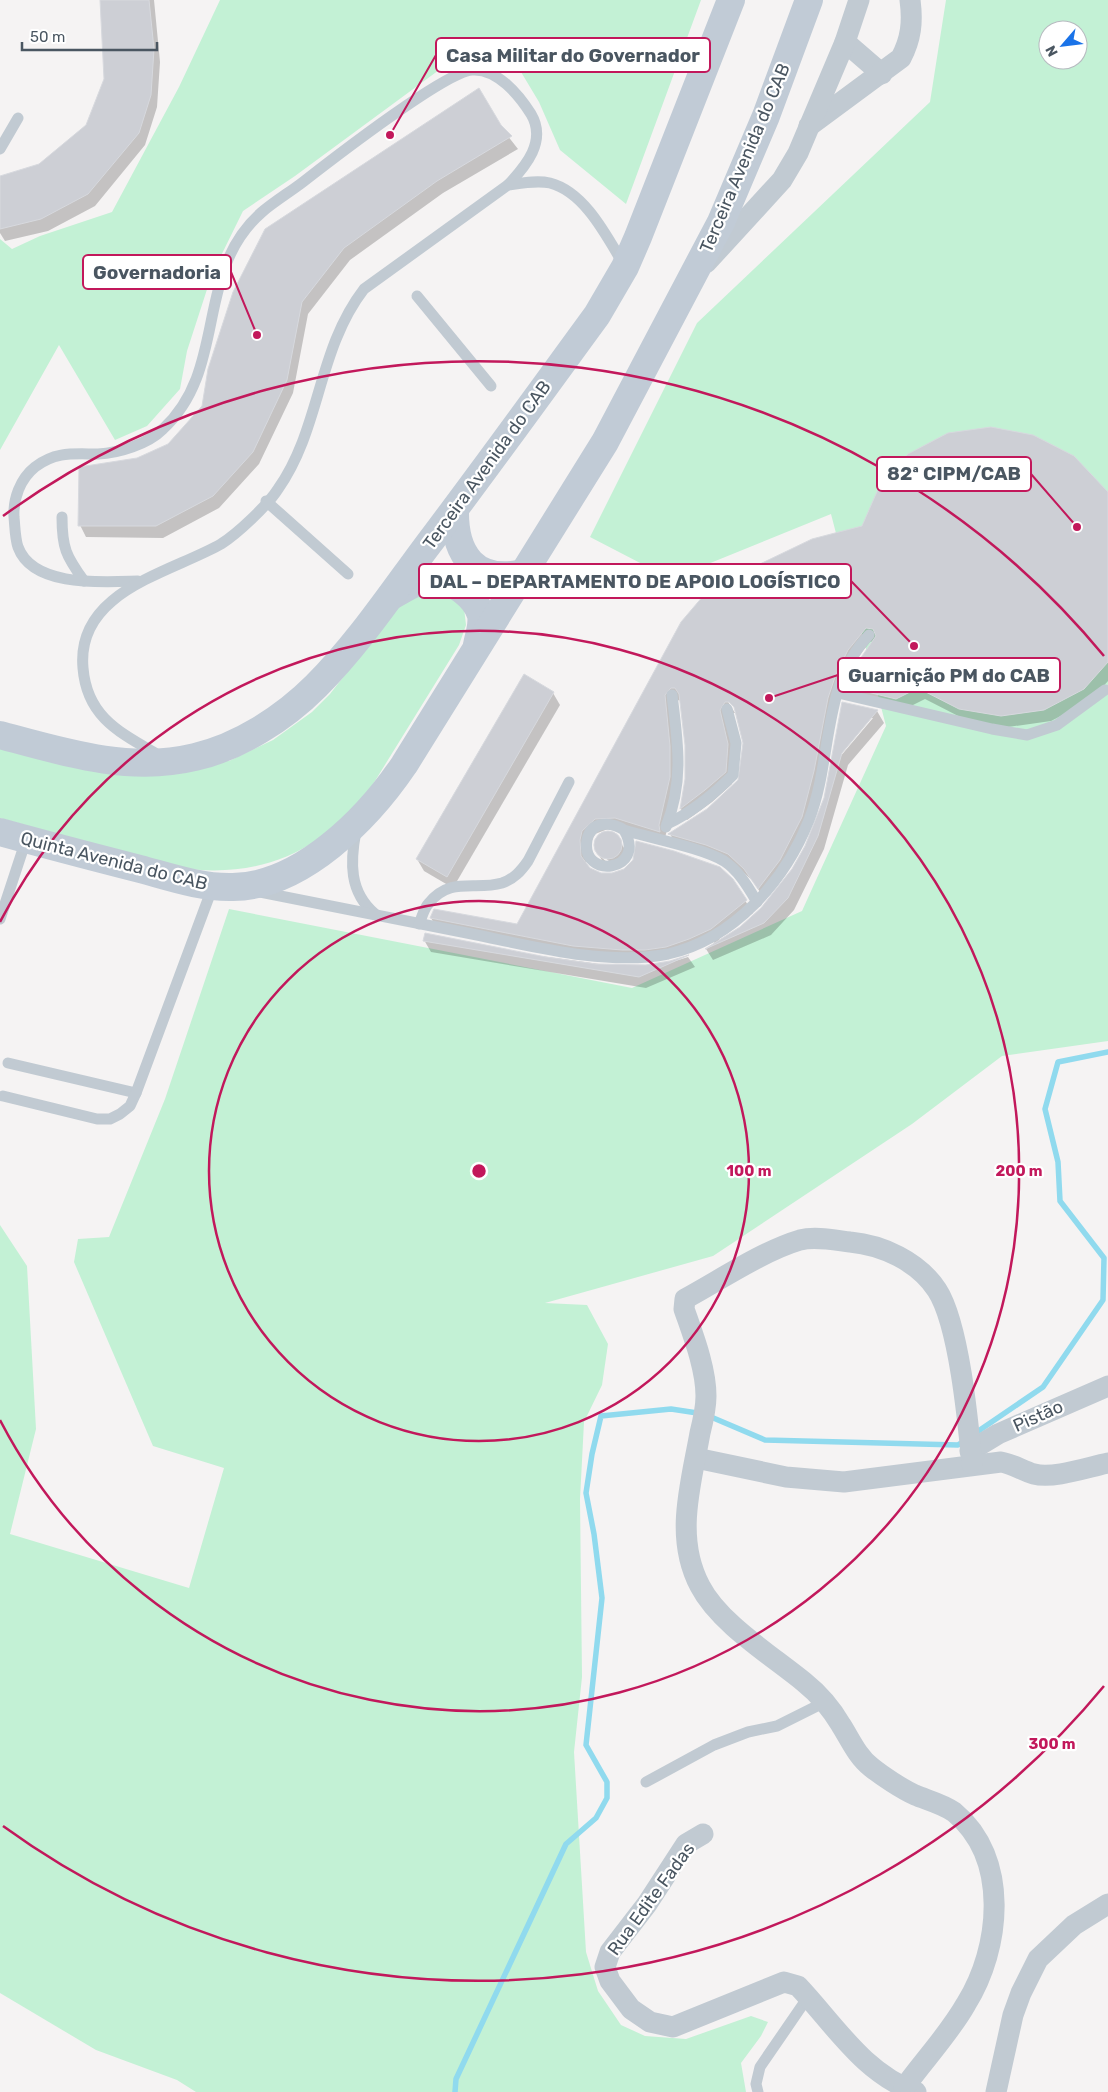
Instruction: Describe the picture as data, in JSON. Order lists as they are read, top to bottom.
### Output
{
  "streets": {
    "main road": ["Terceira Avenida do CAB", "Quinta Avenida do CAB"],
    "street": ["Pistão", "Rua Edite Fadas"]
  },
  "crossings": [
    ["Terceira Avenida do CAB", "Quinta Avenida do CAB"]
  ],
  "places": [
    "Casa Militar do Governador",
    "Governadoria",
    "82ª CIPM/CAB",
    "DAL – DEPARTAMENTO DE APOIO LOGÍSTICO",
    "Guarnição PM do CAB"
  ],
  "scale_bar": "50 m",
  "north": "bottom left",
  "rings": ["100 m", "200 m", "300 m"]
}
